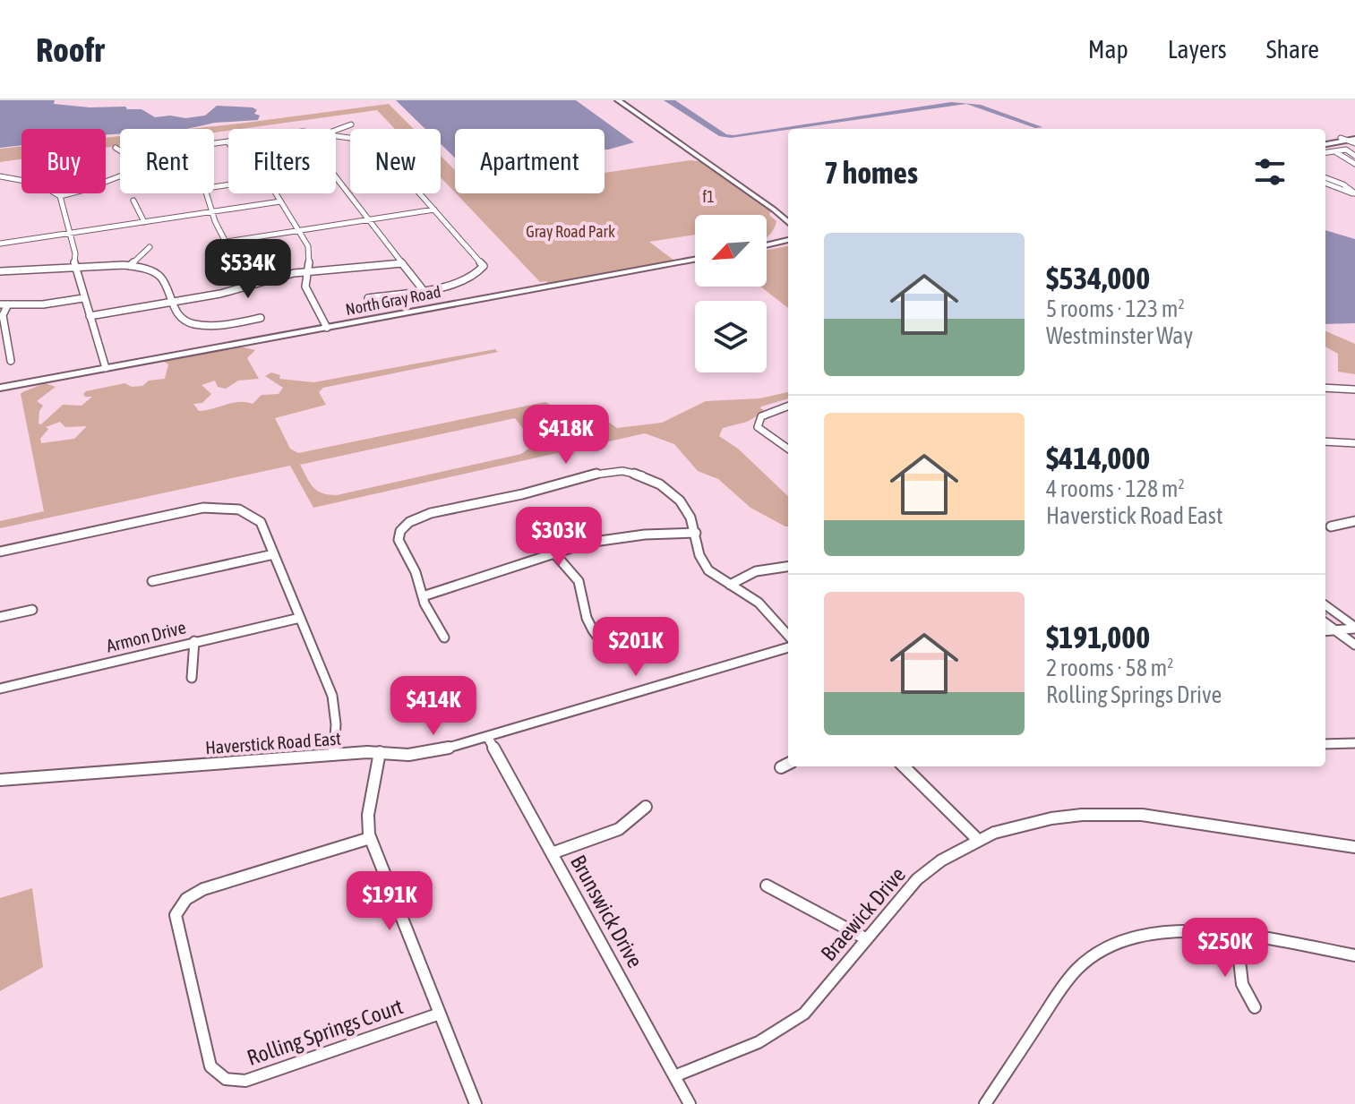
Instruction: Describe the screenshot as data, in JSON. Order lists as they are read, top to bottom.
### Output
{
  "streets": {
    "street": [
      "North Gray Road",
      "Armon Drive",
      "Haverstick Road East",
      "Brunswick Drive",
      "Braewick Drive",
      "Rolling Springs Court"
    ]
  },
  "crossings": [
    ["Haverstick Road East", "Brunswick Drive"],
    ["Brunswick Drive", "Braewick Drive"]
  ],
  "parks": ["f1", "Gray Road Park"],
  "north": "bottom left",
  "page": {
    "header": "Roofr",
    "nav": ["Map", "Layers", "Share"],
    "chip": [
      "Buy",
      "Rent",
      "Filters",
      "New",
      "Apartment"
    ],
    "heading": "7 homes",
    "list": [
      {
        "name": "$534,000",
        "note": "5 rooms · 123 m² · Westminster Way"
      },
      {
        "name": "$414,000",
        "note": "4 rooms · 128 m² · Haverstick Road East"
      },
      {
        "name": "$191,000",
        "note": "2 rooms · 58 m² · Rolling Springs Drive"
      }
    ],
    "price": [
      "$534K",
      "$418K",
      "$303K",
      "$201K",
      "$414K",
      "$191K",
      "$250K"
    ]
  }
}
